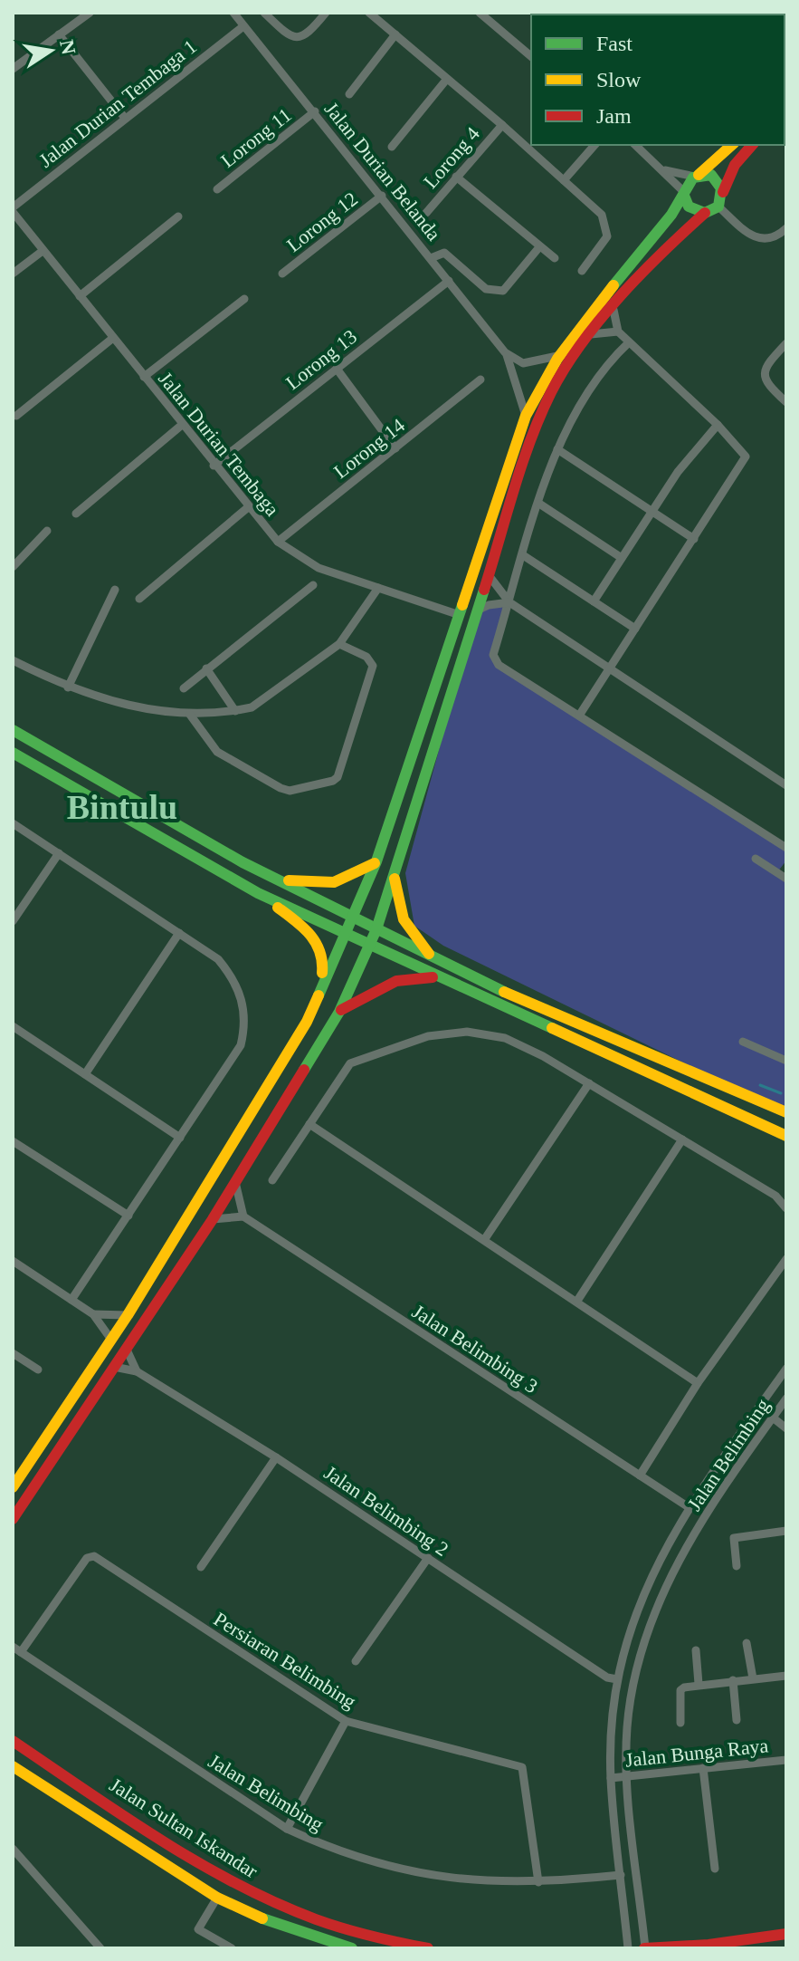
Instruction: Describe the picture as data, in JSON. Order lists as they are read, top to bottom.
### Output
{
  "streets": {
    "street": [
      "Jalan Durian Tembaga 1",
      "Lorong 11",
      "Lorong 4",
      "Jalan Durian Belanda",
      "Lorong 12",
      "Lorong 13",
      "Jalan Durian Tembaga",
      "Lorong 14",
      "Jalan Belimbing 3",
      "Jalan Belimbing",
      "Jalan Belimbing 2",
      "Persiaran Belimbing",
      "Jalan Bunga Raya",
      "Jalan Sultan Iskandar"
    ]
  },
  "crossings": [
    ["Jalan Durian Tembaga 1", "Jalan Durian Belanda"],
    ["Jalan Durian Tembaga 1", "Jalan Durian Tembaga"],
    ["Lorong 11", "Jalan Durian Belanda"],
    ["Jalan Durian Belanda", "Lorong 12"],
    ["Jalan Durian Belanda", "Lorong 13"],
    ["Lorong 13", "Jalan Durian Tembaga"],
    ["Jalan Durian Tembaga", "Lorong 14"],
    ["Jalan Belimbing 3", "Jalan Belimbing"],
    ["Jalan Belimbing", "Jalan Belimbing 2"],
    ["Jalan Belimbing", "Persiaran Belimbing"],
    ["Jalan Belimbing", "Jalan Bunga Raya"]
  ],
  "districts": ["Bintulu"],
  "legend": ["Fast", "Slow", "Jam"],
  "north": "right"
}
